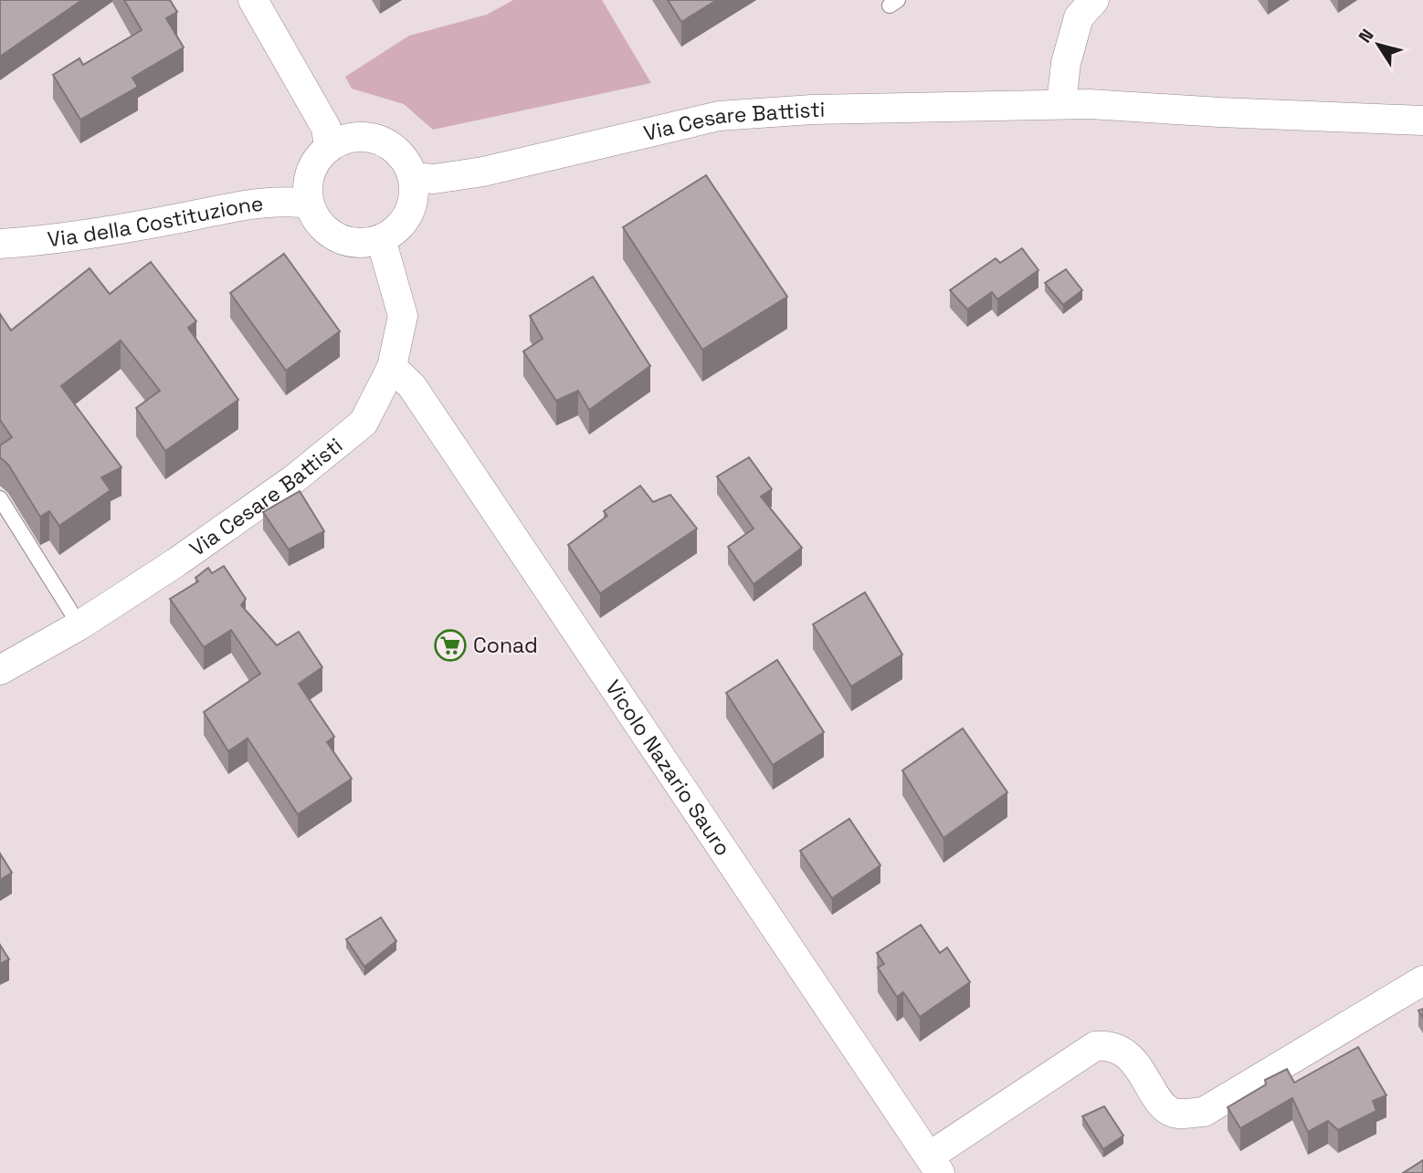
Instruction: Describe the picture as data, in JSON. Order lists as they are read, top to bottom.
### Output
{
  "streets": {
    "street": ["Via Cesare Battisti", "Via della Costituzione", "Vicolo Nazario Sauro"]
  },
  "crossings": [
    ["Via Cesare Battisti", "Via della Costituzione"],
    ["Via Cesare Battisti", "Vicolo Nazario Sauro"]
  ],
  "places": {
    "supermarket": ["Conad"]
  },
  "north": "top left"
}
